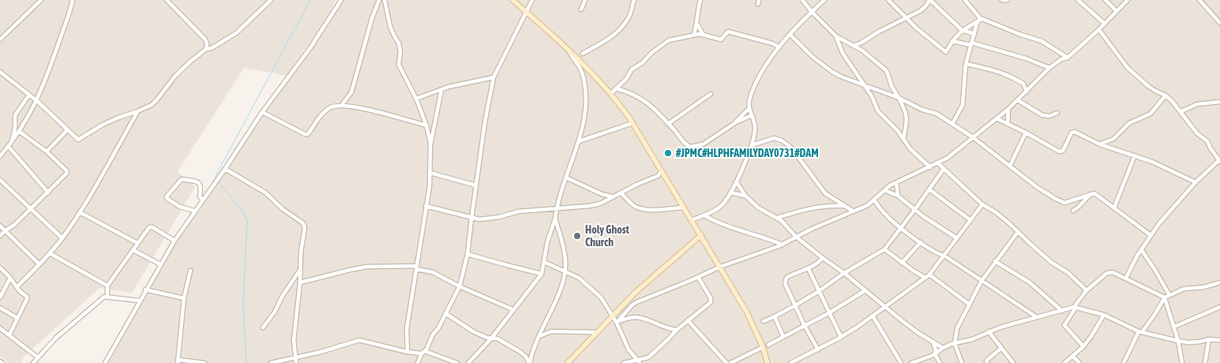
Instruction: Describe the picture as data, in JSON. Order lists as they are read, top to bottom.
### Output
{
  "places": ["#JPMC#HLPHFAMILYDAY0731#DAM", "Holy Ghost Church"]
}
